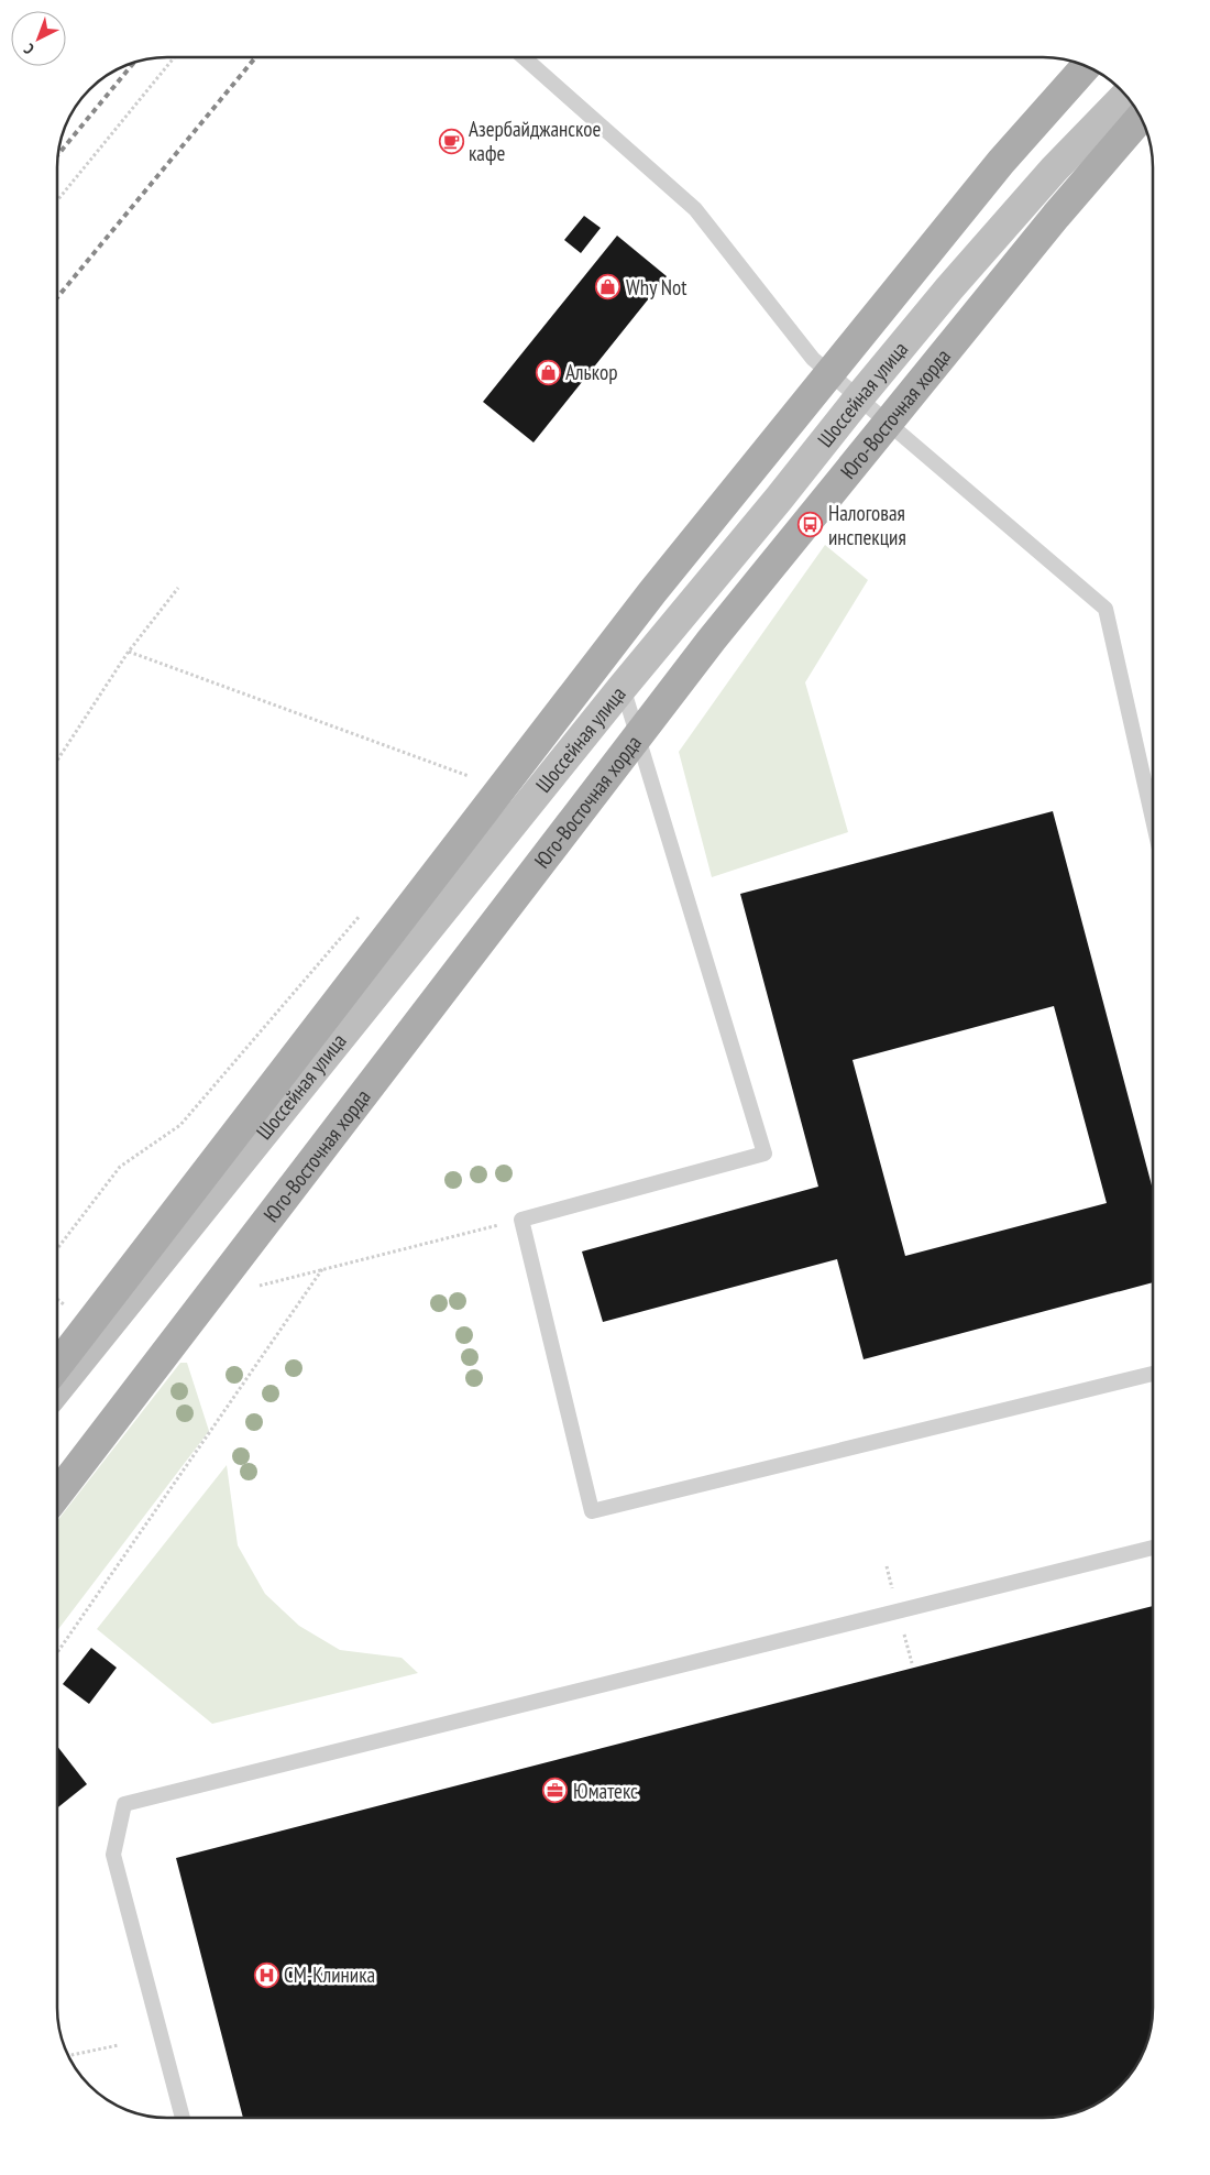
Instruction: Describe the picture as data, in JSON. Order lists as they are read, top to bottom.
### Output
{
  "streets": {
    "main road": ["Шоссейная улица", "Юго-Восточная хорда"]
  },
  "places": {
    "cafe": ["Азербайджанское кафе"],
    "shop": ["Why Not", "Алькор"],
    "bus stop": ["Налоговая инспекция"],
    "office": ["Юматекс"],
    "hospital": ["СМ-Клиника"]
  },
  "north": "bottom left"
}
